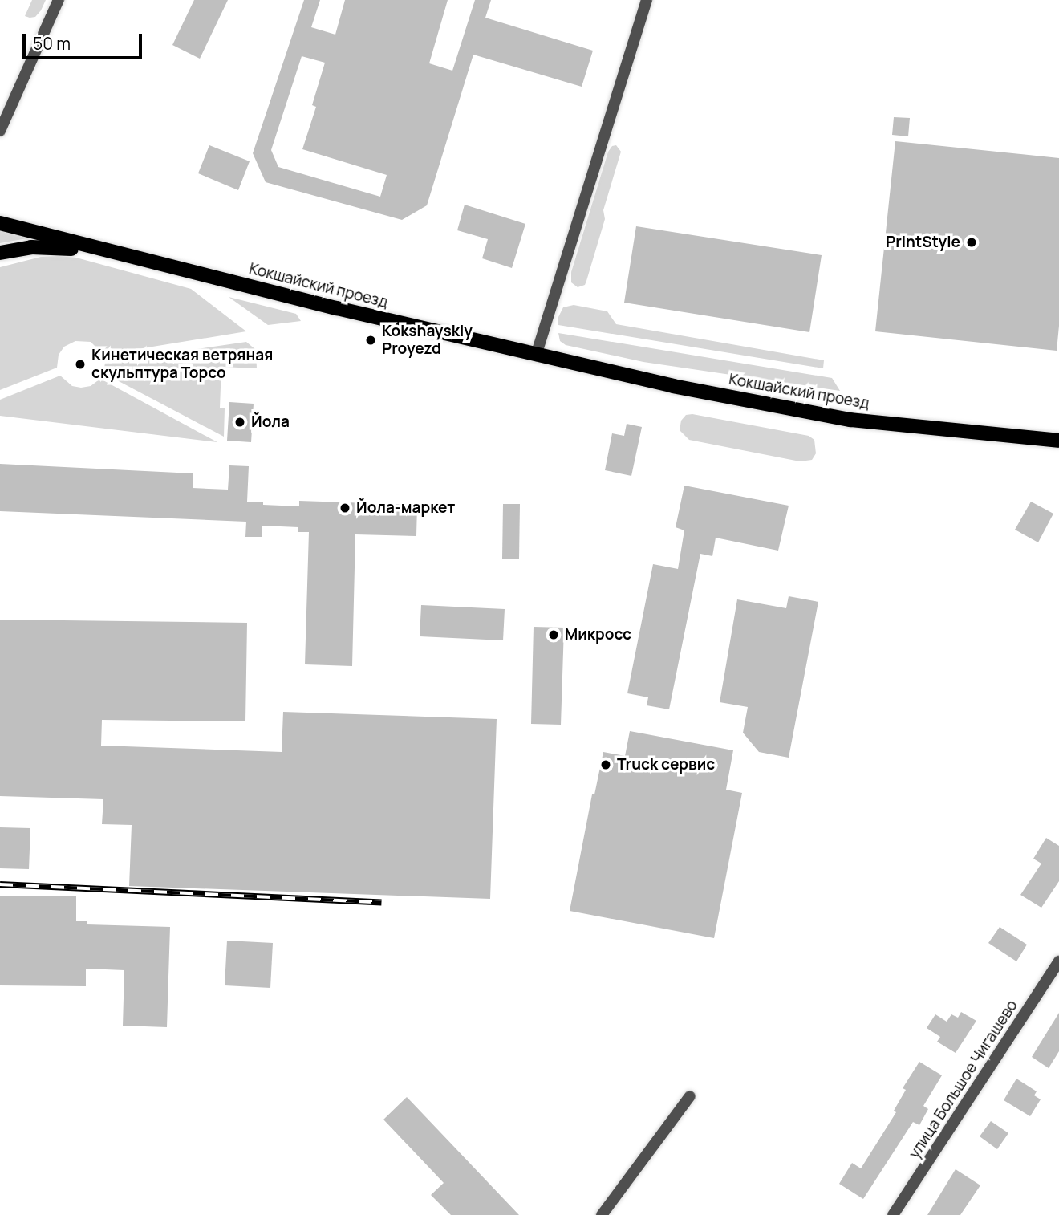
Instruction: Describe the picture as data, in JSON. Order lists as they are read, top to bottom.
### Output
{
  "streets": {
    "main road": ["Кокшайский проезд"],
    "street": ["улица Большое Чигашево"]
  },
  "places": [
    "PrintStyle",
    "Kokshayskiy Proyezd",
    "Кинетическая ветряная скульптура Торсо",
    "Йола",
    "Йола-маркет",
    "Микросс",
    "Truck сервис"
  ],
  "scale_bar": "50 m"
}
